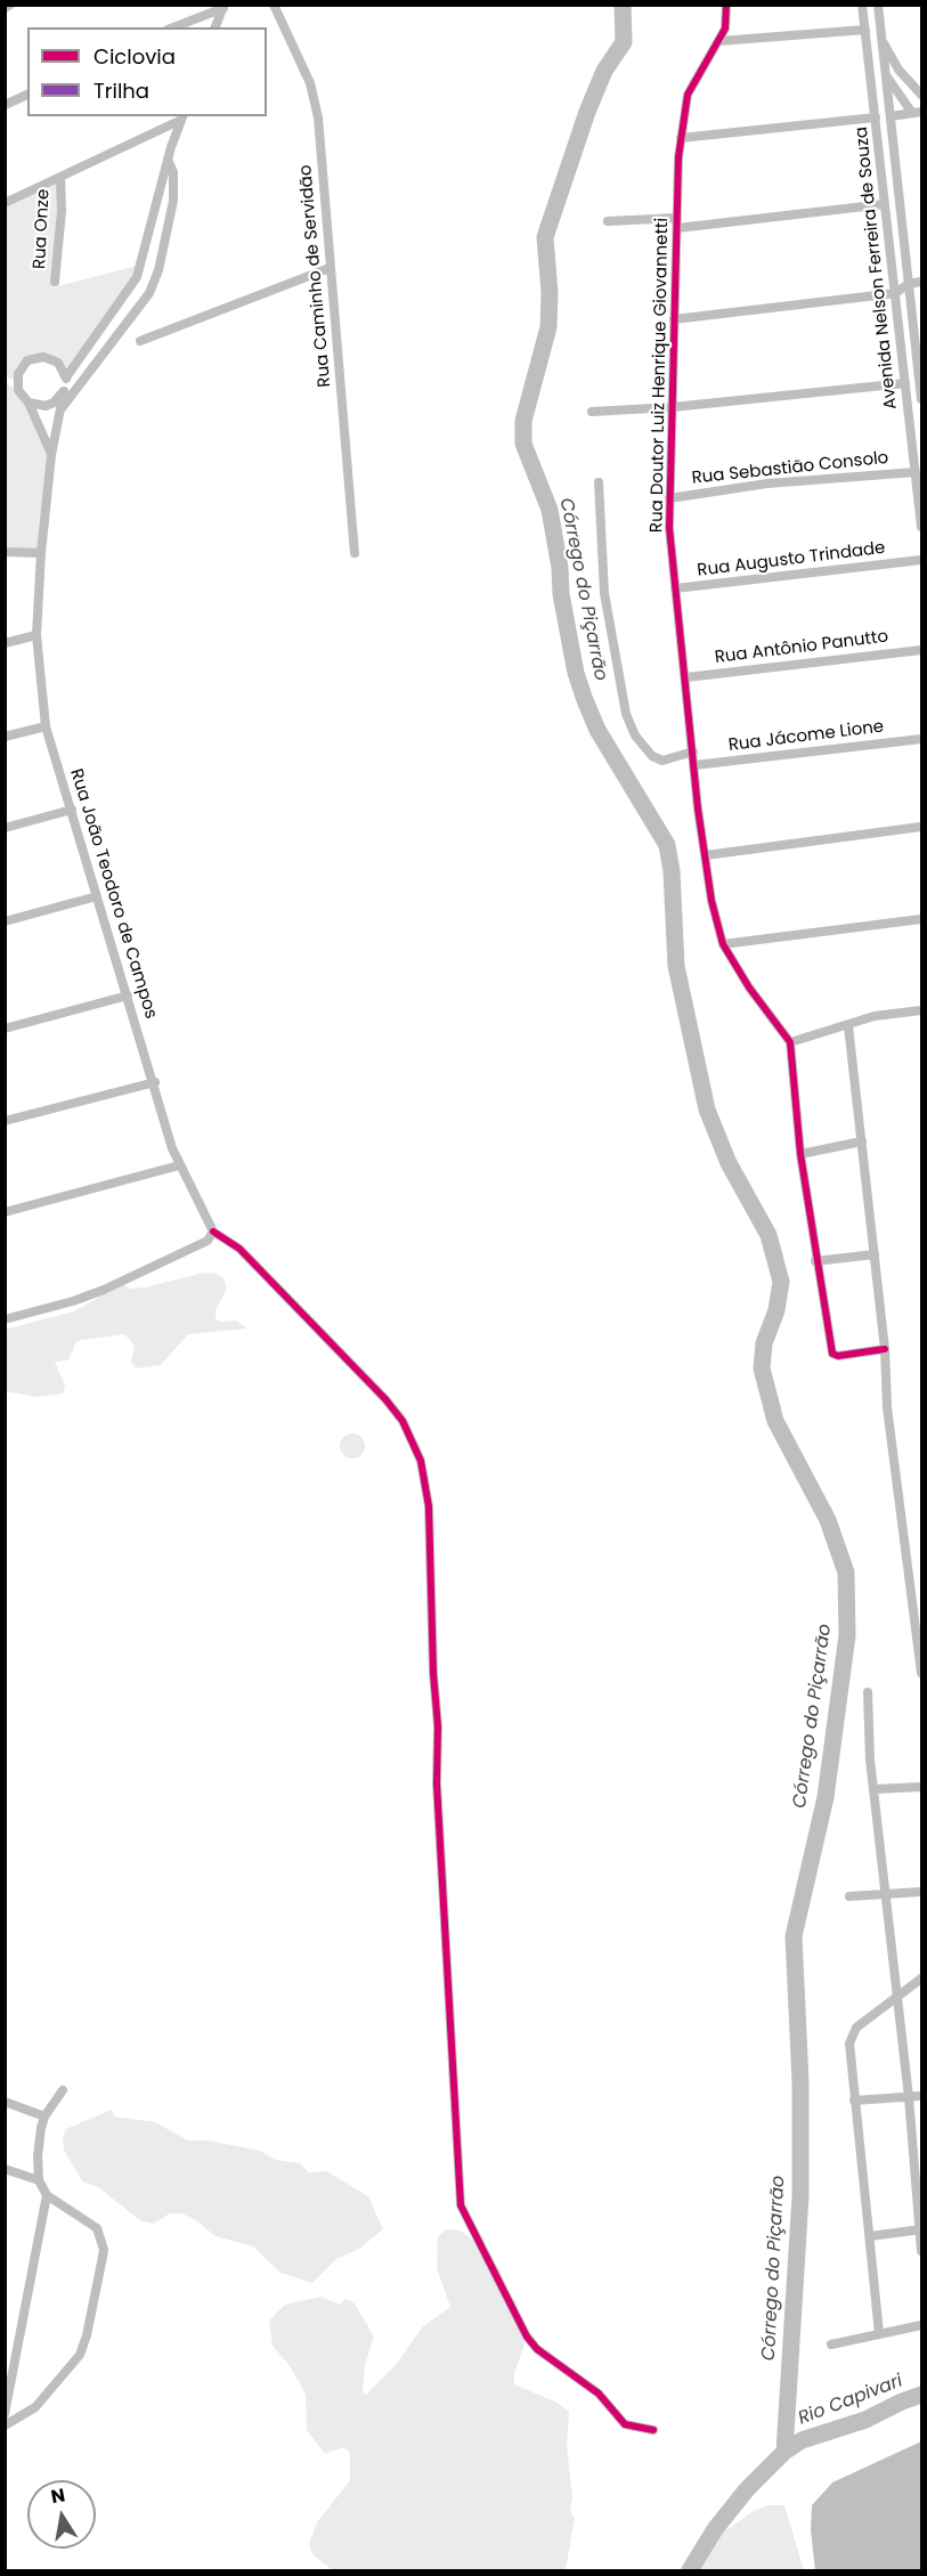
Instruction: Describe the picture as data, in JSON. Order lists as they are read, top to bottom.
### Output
{
  "streets": {
    "street": [
      "Rua Onze",
      "Avenida Nelson Ferreira de Souza",
      "Rua Caminho de Servidão",
      "Rua Doutor Luiz Henrique Giovannetti",
      "Rua Sebastião Consolo",
      "Rua Augusto Trindade",
      "Rua Antônio Panutto",
      "Rua Jácome Lione",
      "Rua João Teodoro de Campos"
    ]
  },
  "crossings": [
    ["Avenida Nelson Ferreira de Souza", "Rua Sebastião Consolo"],
    ["Rua Doutor Luiz Henrique Giovannetti", "Rua Sebastião Consolo"],
    ["Rua Doutor Luiz Henrique Giovannetti", "Rua Augusto Trindade"],
    ["Rua Doutor Luiz Henrique Giovannetti", "Rua Antônio Panutto"],
    ["Rua Doutor Luiz Henrique Giovannetti", "Rua Jácome Lione"]
  ],
  "water": ["Córrego do Piçarrão", "Rio Capivari"],
  "legend": ["Ciclovia", "Trilha"],
  "north": "top"
}
